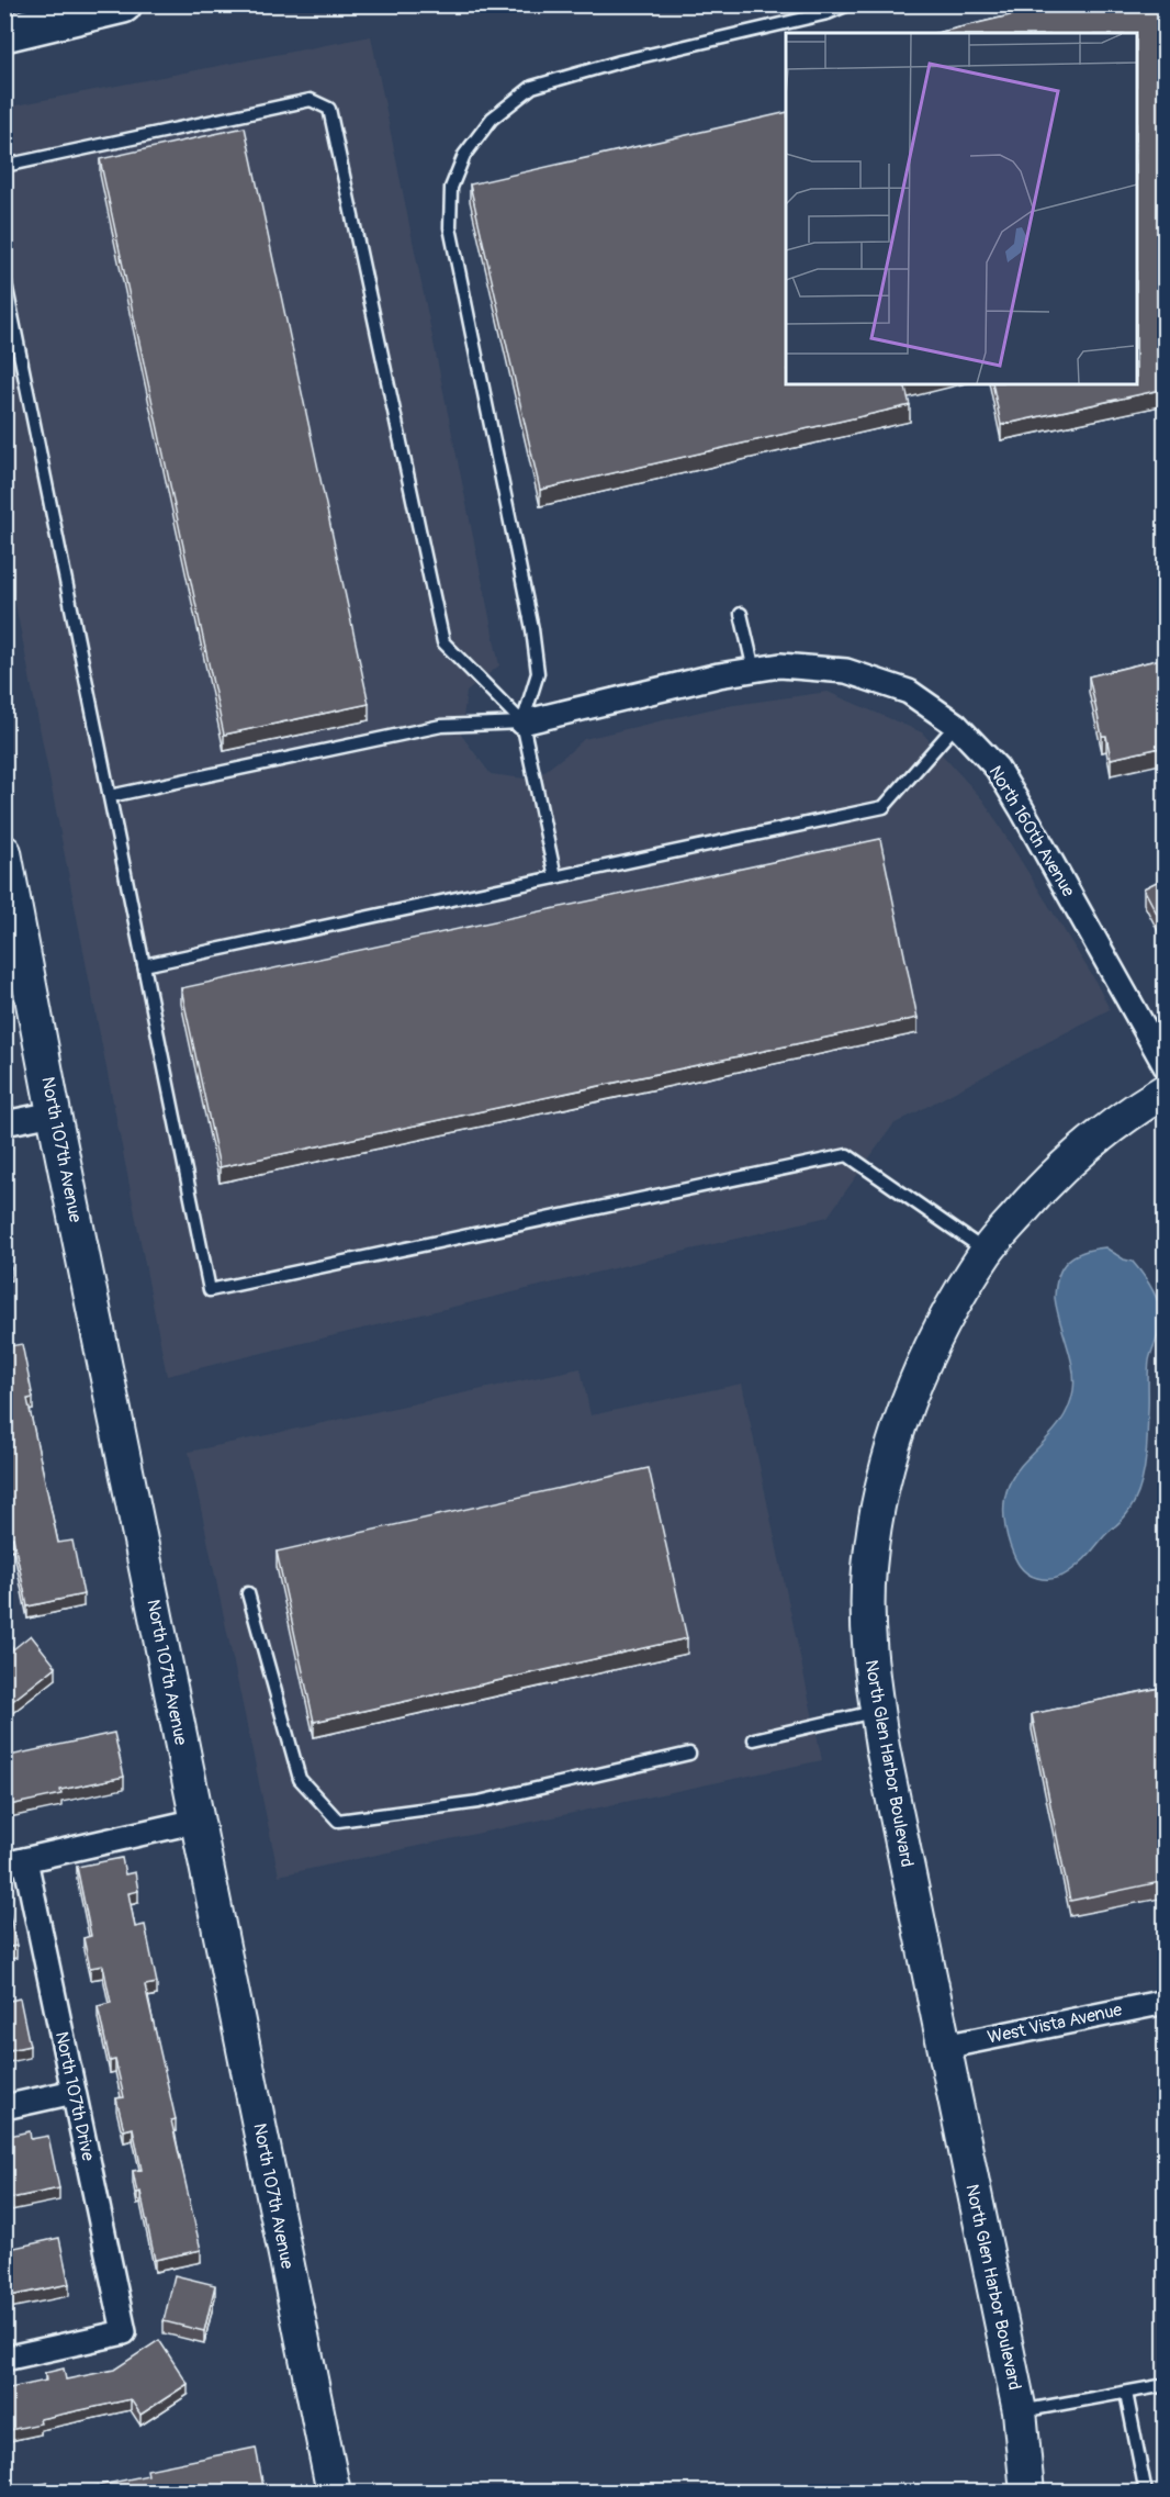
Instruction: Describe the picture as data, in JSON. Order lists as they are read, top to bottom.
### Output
{
  "streets": {
    "street": [
      "North 160th Avenue",
      "North 107th Avenue",
      "North Glen Harbor Boulevard",
      "West Vista Avenue",
      "North 107th Drive"
    ]
  },
  "crossings": [
    ["North Glen Harbor Boulevard", "West Vista Avenue"]
  ]
}
